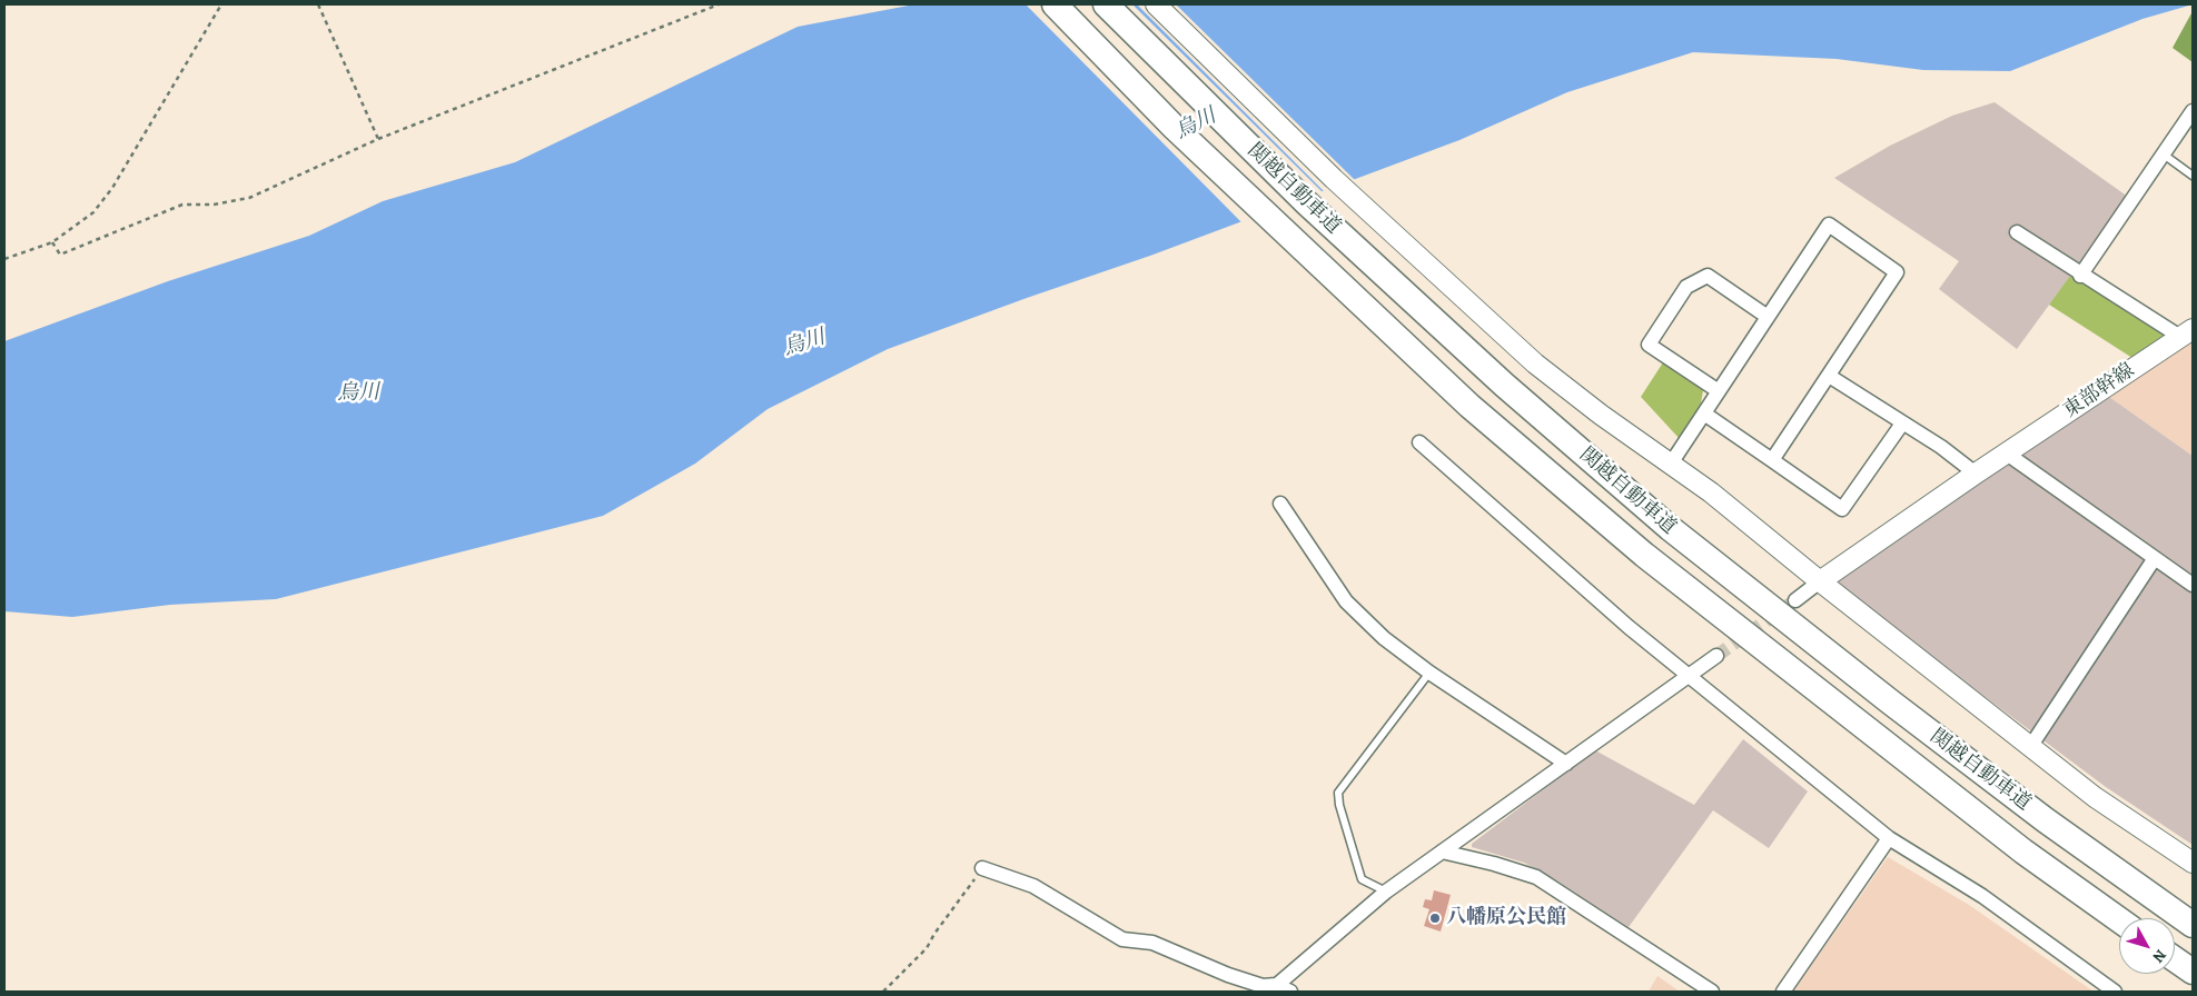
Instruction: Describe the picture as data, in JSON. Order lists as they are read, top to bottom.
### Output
{
  "streets": {
    "highway": ["関越自動車道"],
    "street": ["東部幹線"]
  },
  "water": ["烏川"],
  "places": ["八幡原公民館"],
  "north": "bottom right"
}
